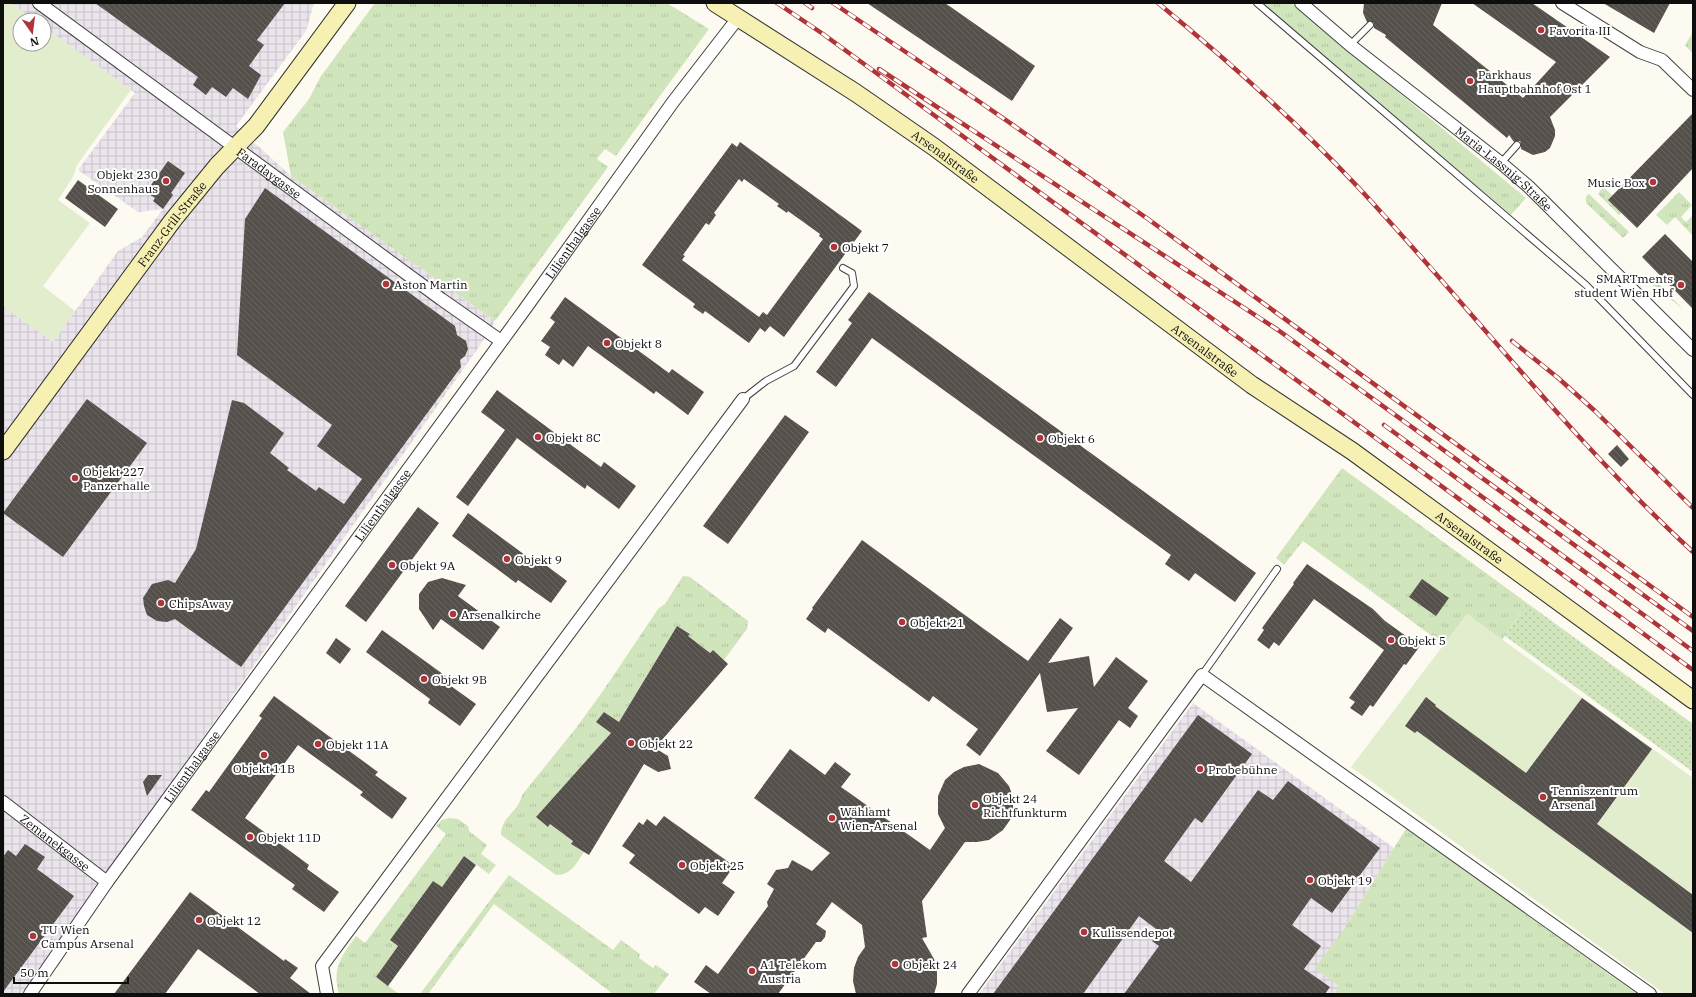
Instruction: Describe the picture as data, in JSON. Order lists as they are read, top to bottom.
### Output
{
  "streets": {
    "main road": ["Arsenalstraße", "Franz-Grill-Straße"],
    "street": [
      "Maria-Lassnig-Straße",
      "Faradaygasse",
      "Lilienthalgasse",
      "Zemanekgasse"
    ]
  },
  "crossings": [
    ["Arsenalstraße", "Lilienthalgasse"],
    ["Faradaygasse", "Franz-Grill-Straße"],
    ["Faradaygasse", "Lilienthalgasse"],
    ["Lilienthalgasse", "Zemanekgasse"]
  ],
  "places": [
    "Favorita III",
    "Parkhaus Hauptbahnhof Ost 1",
    "Objekt 230 Sonnenhaus",
    "Music Box",
    "Objekt 7",
    "Aston Martin",
    "SMARTments student Wien Hbf",
    "Objekt 8",
    "Objekt 8C",
    "Objekt 6",
    "Objekt 227 Panzerhalle",
    "Objekt 9",
    "Objekt 9A",
    "ChipsAway",
    "Arsenalkirche",
    "Objekt 21",
    "Objekt 5",
    "Objekt 9B",
    "Objekt 22",
    "Objekt 11A",
    "Objekt 11B",
    "Probebühne",
    "Tenniszentrum Arsenal",
    "Objekt 24 Richtfunkturm",
    "Wählamt Wien-Arsenal",
    "Objekt 11D",
    "Objekt 25",
    "Objekt 19",
    "Objekt 12",
    "Kulissendepot",
    "TU Wien Campus Arsenal",
    "Objekt 24",
    "A1 Telekom Austria"
  ],
  "scale_bar": "50 m",
  "north": "bottom"
}
